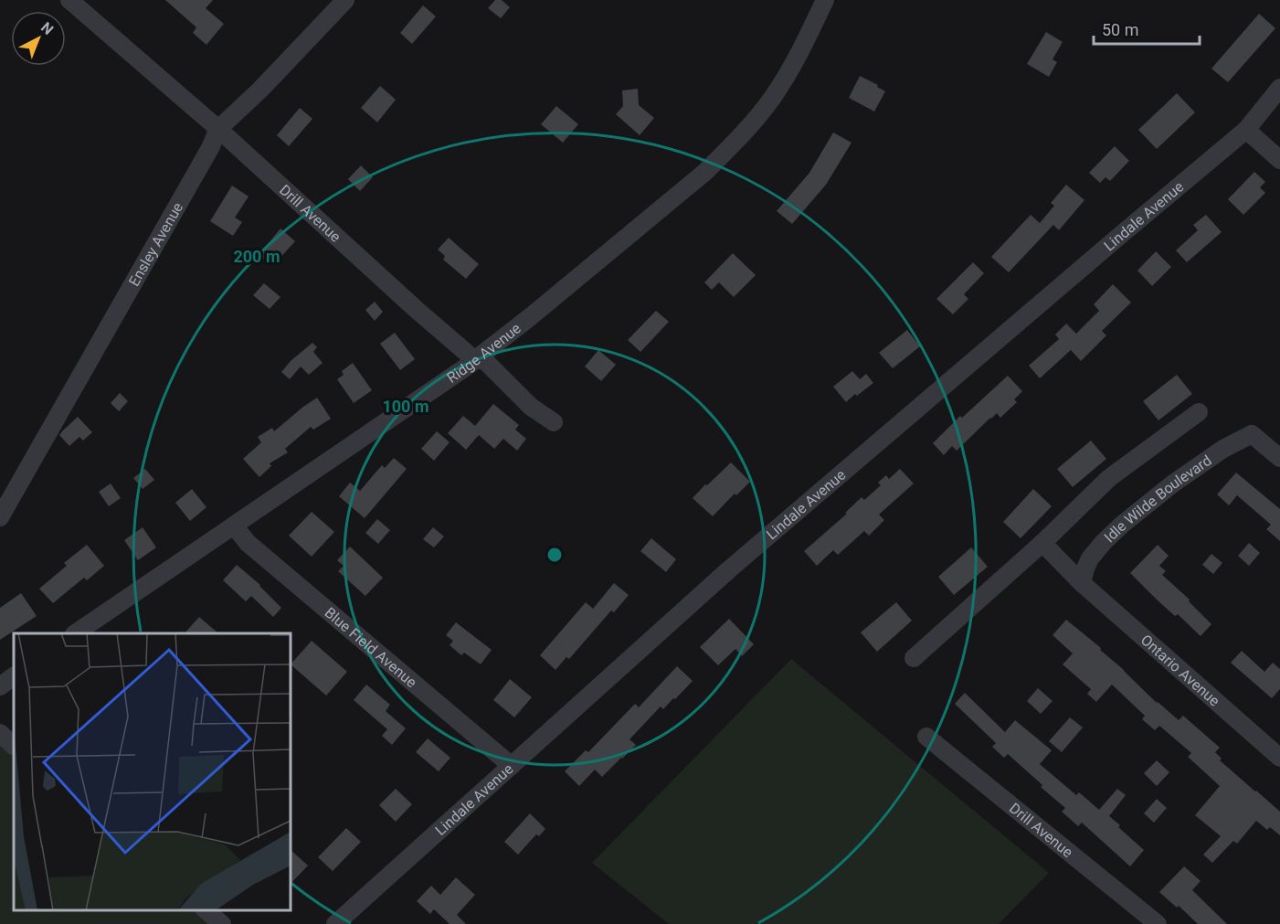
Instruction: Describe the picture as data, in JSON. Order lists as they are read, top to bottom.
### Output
{
  "streets": {
    "street": [
      "Drill Avenue",
      "Lindale Avenue",
      "Ensley Avenue",
      "Ridge Avenue",
      "Idle Wilde Boulevard",
      "Blue Field Avenue",
      "Ontario Avenue"
    ]
  },
  "crossings": [
    ["Drill Avenue", "Ensley Avenue"],
    ["Drill Avenue", "Ridge Avenue"],
    ["Lindale Avenue", "Blue Field Avenue"],
    ["Ridge Avenue", "Blue Field Avenue"],
    ["Idle Wilde Boulevard", "Ontario Avenue"]
  ],
  "scale_bar": "50 m",
  "north": "top right",
  "rings": ["200 m", "100 m"]
}
